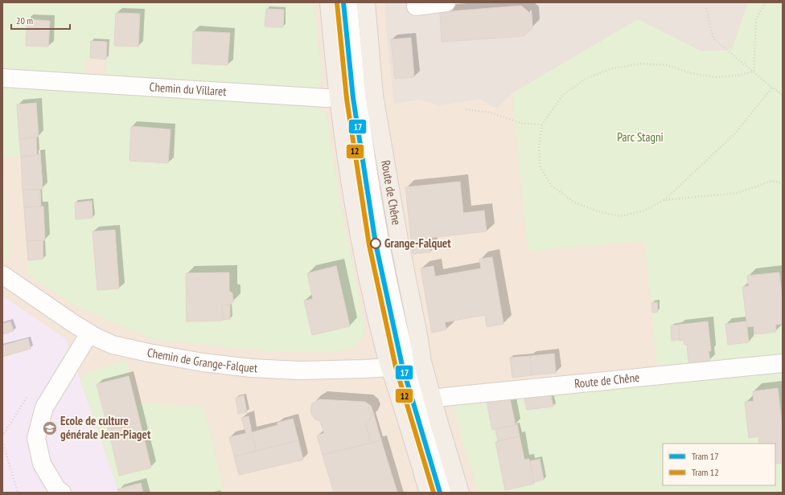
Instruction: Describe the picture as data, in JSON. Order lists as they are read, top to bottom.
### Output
{
  "streets": {
    "main road": ["Route de Chêne"],
    "street": ["Chemin du Villaret", "Chemin de Grange-Falquet"]
  },
  "crossings": [
    ["Chemin du Villaret", "Route de Chêne"],
    ["Route de Chêne", "Chemin de Grange-Falquet"]
  ],
  "parks": ["Parc Stagni"],
  "places": {
    "other": ["Grange-Falquet"],
    "school or university": ["Ecole de culture générale Jean-Piaget"]
  },
  "lines": ["tram line 17", "tram line 12"],
  "legend": ["Tram 17", "Tram 12"],
  "scale_bar": "20 m"
}
